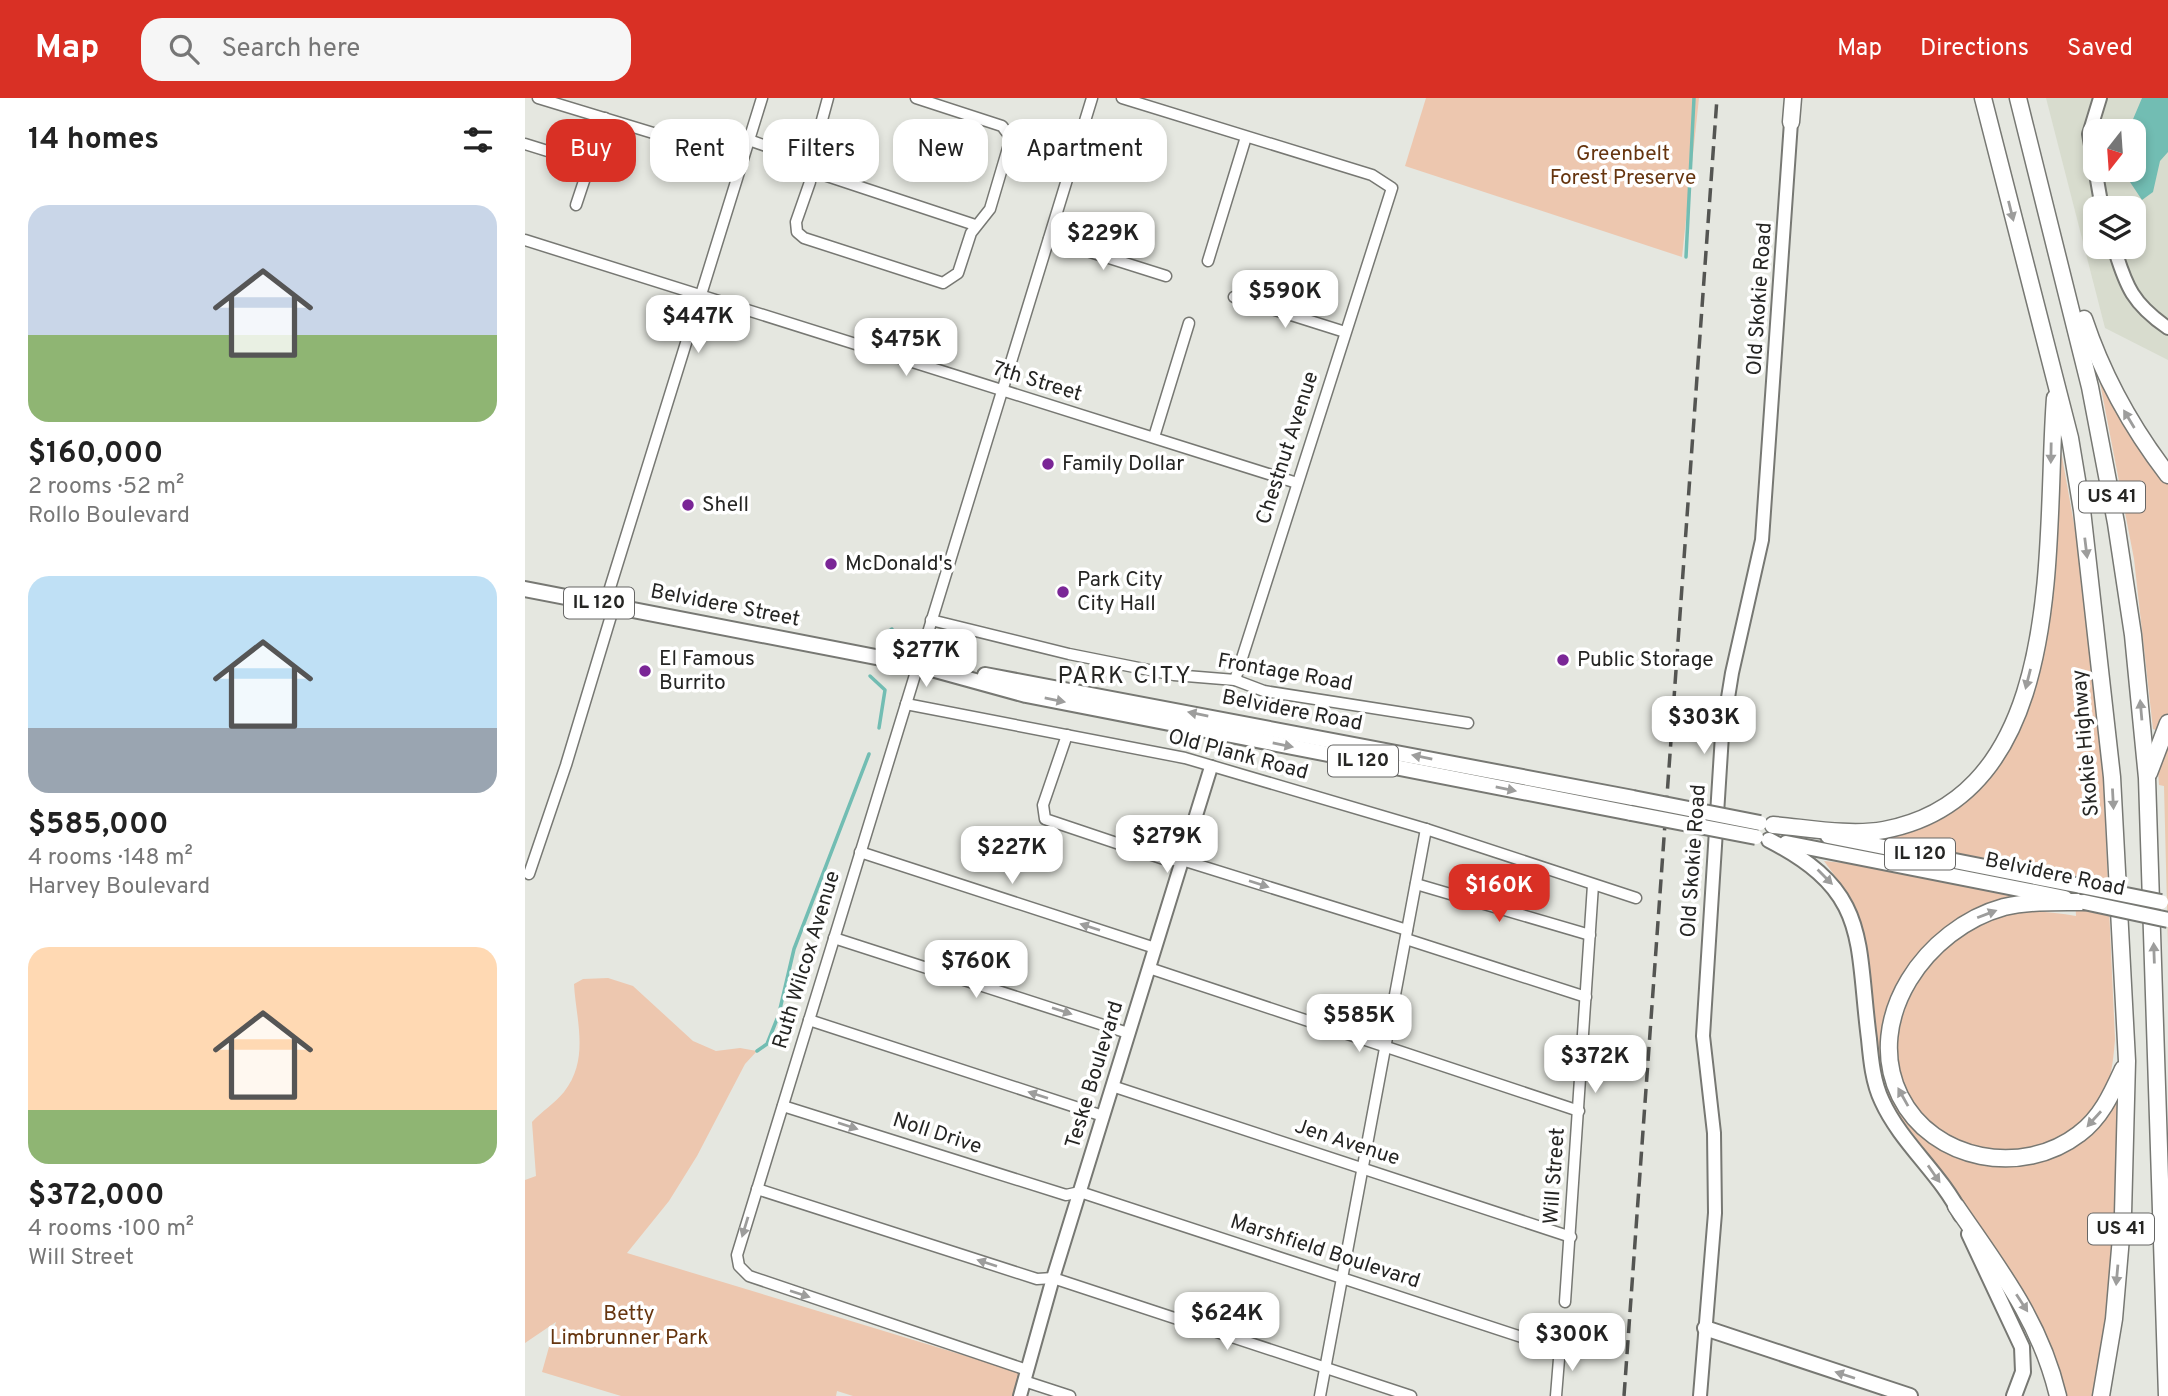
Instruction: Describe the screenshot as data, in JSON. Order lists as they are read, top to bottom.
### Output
{
  "streets": {
    "highway": ["US 41", "Skokie Highway"],
    "main road": ["IL 120", "Belvidere Street", "Belvidere Road"],
    "street": [
      "Old Skokie Road",
      "7th Street",
      "Chestnut Avenue",
      "Frontage Road",
      "Old Plank Road",
      "Ruth Wilcox Avenue",
      "Teske Boulevard",
      "Noll Drive",
      "Jen Avenue",
      "Will Street",
      "Marshfield Boulevard"
    ]
  },
  "crossings": [
    ["7th Street", "Chestnut Avenue"],
    ["7th Street", "Ruth Wilcox Avenue"],
    ["Chestnut Avenue", "Frontage Road"],
    ["Belvidere Street", "Belvidere Road"],
    ["Belvidere Street", "Ruth Wilcox Avenue"],
    ["Frontage Road", "Ruth Wilcox Avenue"],
    ["Belvidere Road", "Ruth Wilcox Avenue"],
    ["Old Plank Road", "Ruth Wilcox Avenue"],
    ["Old Plank Road", "Teske Boulevard"],
    ["Old Plank Road", "Will Street"],
    ["Ruth Wilcox Avenue", "Teske Boulevard"],
    ["Ruth Wilcox Avenue", "Noll Drive"],
    ["Teske Boulevard", "Noll Drive"],
    ["Teske Boulevard", "Jen Avenue"],
    ["Teske Boulevard", "Marshfield Boulevard"],
    ["Noll Drive", "Marshfield Boulevard"],
    ["Jen Avenue", "Will Street"]
  ],
  "one_way": ["Noll Drive"],
  "districts": ["PARK CITY"],
  "parks": ["Greenbelt Forest Preserve", "Betty Limbrunner Park"],
  "places": [
    "Family Dollar",
    "Shell",
    "McDonald's",
    "Park City City Hall",
    "Public Storage",
    "El Famous Burrito"
  ],
  "north": "bottom",
  "page": {
    "header": "Map",
    "search": "Search here",
    "nav": ["Map", "Directions", "Saved"],
    "heading": "14 homes",
    "chip": [
      "Buy",
      "Rent",
      "Filters",
      "New",
      "Apartment"
    ],
    "list": [
      {
        "name": "$160,000",
        "note": "2 rooms · 52 m² · Rollo Boulevard"
      },
      {
        "name": "$585,000",
        "note": "4 rooms · 148 m² · Harvey Boulevard"
      },
      {
        "name": "$372,000",
        "note": "4 rooms · 100 m² · Will Street"
      }
    ],
    "price": [
      "$229K",
      "$590K",
      "$447K",
      "$475K",
      "$277K",
      "$303K",
      "$279K",
      "$227K",
      "$160K",
      "$760K",
      "$585K",
      "$372K",
      "$624K",
      "$300K"
    ]
  }
}
